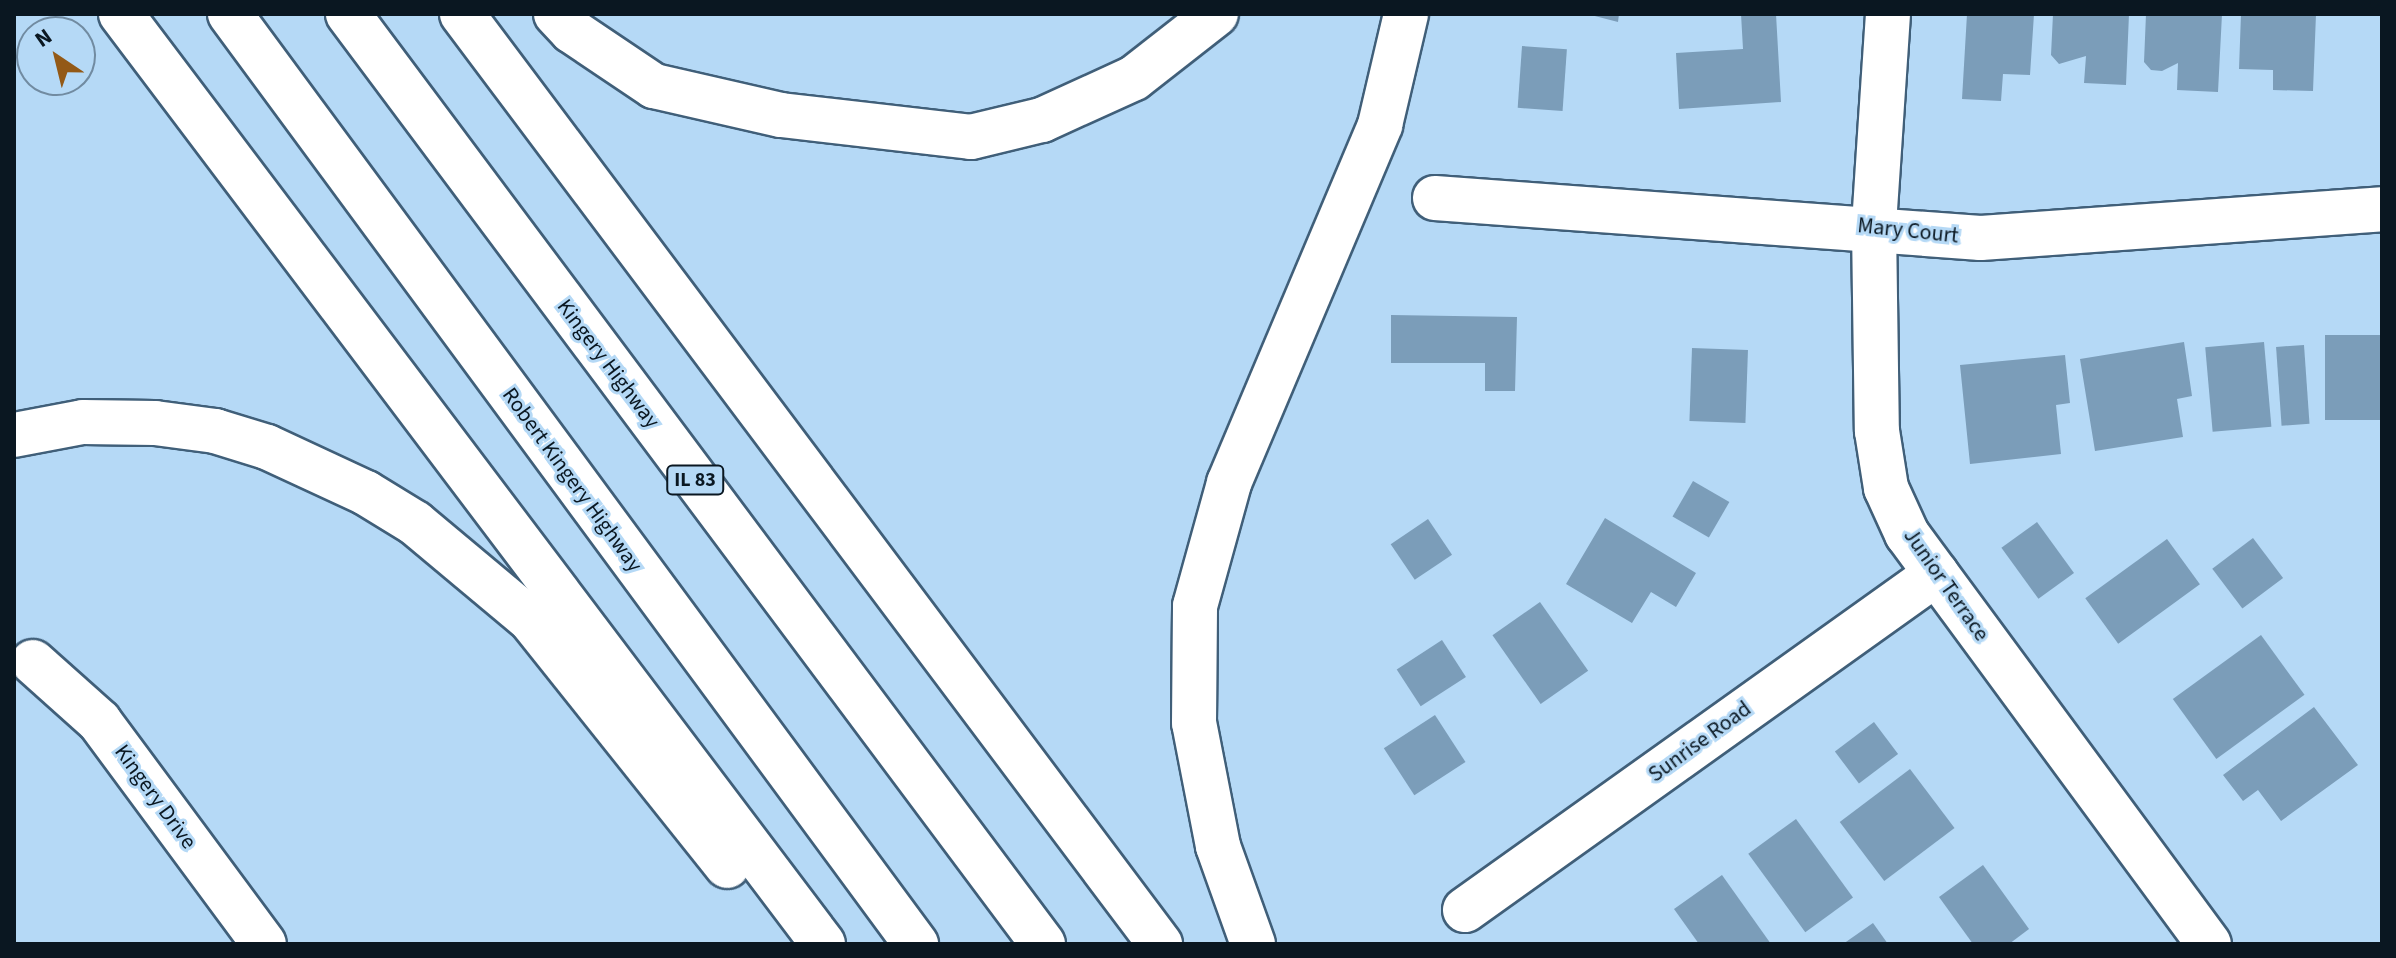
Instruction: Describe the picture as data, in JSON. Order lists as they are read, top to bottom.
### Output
{
  "streets": {
    "main road": [
      "Mary Court",
      "Kingery Highway",
      "Robert Kingery Highway",
      "IL 83",
      "Junior Terrace",
      "Sunrise Road",
      "Kingery Drive"
    ]
  },
  "crossings": [
    ["Mary Court", "Junior Terrace"],
    ["Junior Terrace", "Sunrise Road"]
  ],
  "north": "top left"
}
